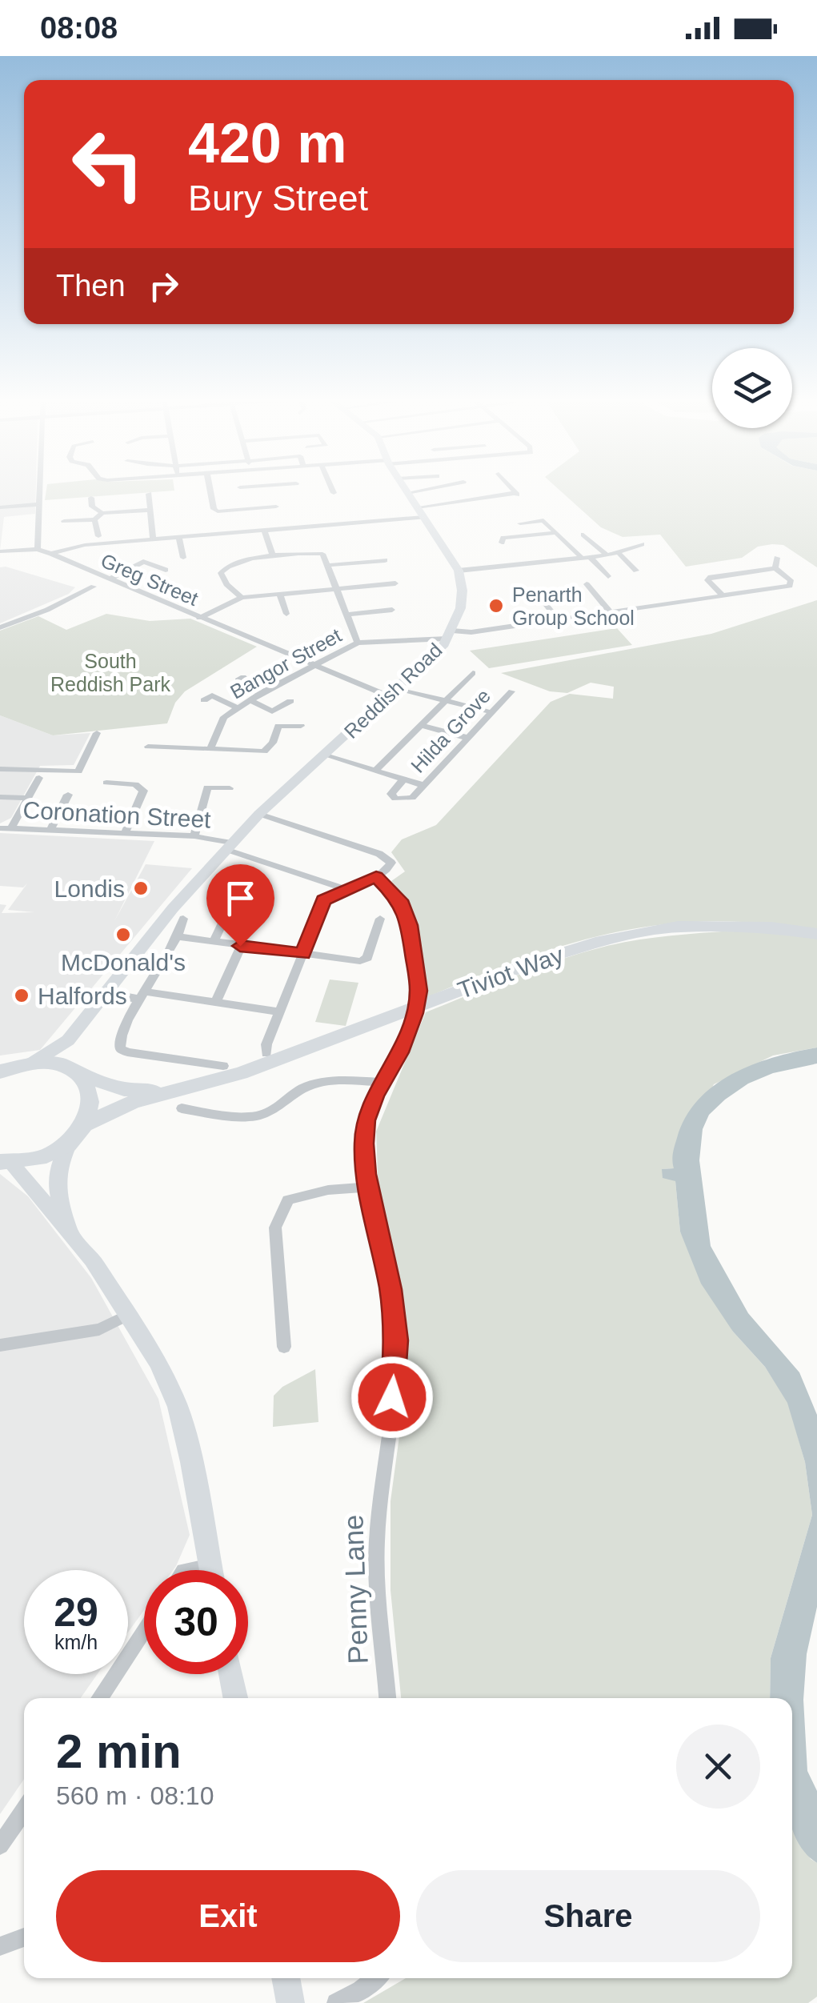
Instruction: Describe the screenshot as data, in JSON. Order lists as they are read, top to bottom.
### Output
{
  "streets": {
    "main road": ["Reddish Road", "Tiviot Way"],
    "street": [
      "Greg Street",
      "Bangor Street",
      "Hilda Grove",
      "Coronation Street",
      "Penny Lane"
    ]
  },
  "crossings": [
    ["Greg Street", "Bangor Street"],
    ["Greg Street", "Reddish Road"],
    ["Greg Street", "Hilda Grove"],
    ["Bangor Street", "Reddish Road"],
    ["Reddish Road", "Coronation Street"],
    ["Reddish Road", "Tiviot Way"]
  ],
  "parks": ["South Reddish Park"],
  "places": [
    "Penarth Group School",
    "Londis",
    "McDonald's",
    "Halfords"
  ],
  "page": {
    "status": "08:08",
    "turn": ["420 m", "Bury Street"],
    "then": "Then",
    "speed": "29 km/h",
    "limit": "30",
    "heading": ["2 min", "560 m · 08:10"],
    "buttons": ["Exit", "Share"]
  }
}
